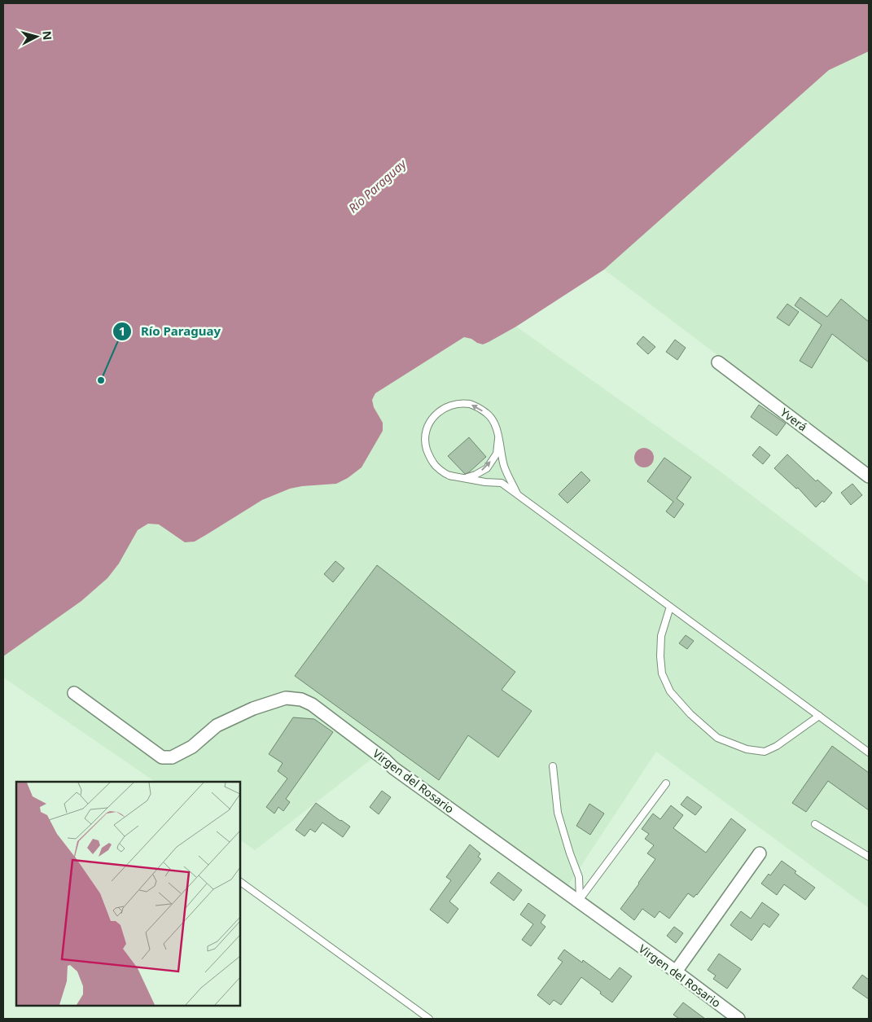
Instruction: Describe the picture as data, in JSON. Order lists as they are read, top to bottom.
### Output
{
  "streets": {
    "street": ["Yverá", "Virgen del Rosario"]
  },
  "water": ["Río Paraguay"],
  "places": ["Río Paraguay"],
  "north": "right"
}
